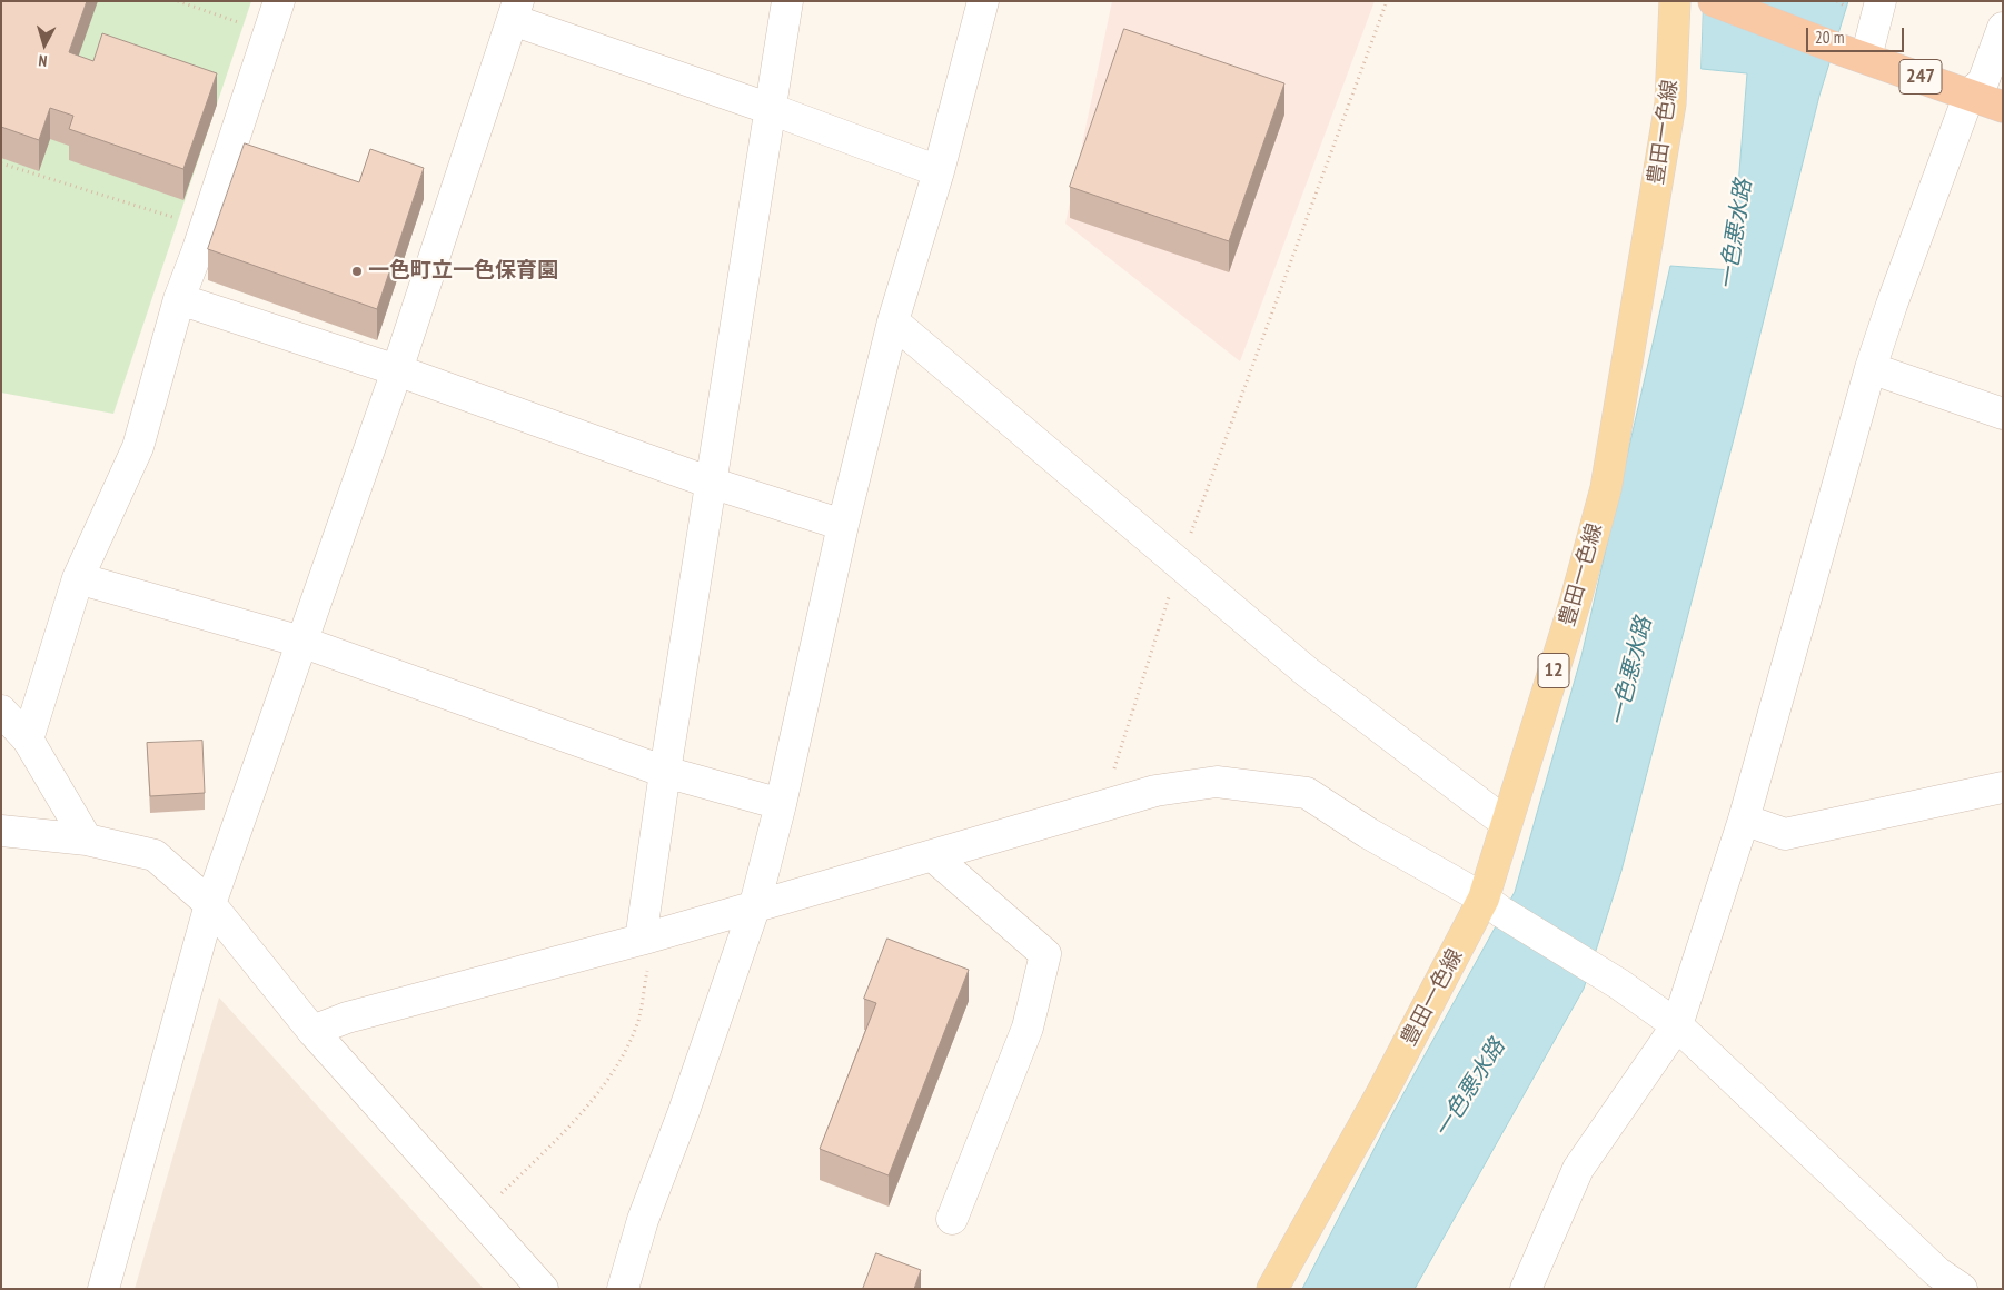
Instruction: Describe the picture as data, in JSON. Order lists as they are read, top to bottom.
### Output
{
  "streets": {
    "highway": ["247"],
    "main road": ["豊田一色線", "12"]
  },
  "water": ["一色悪水路"],
  "places": ["一色町立一色保育園"],
  "scale_bar": "20 m",
  "north": "bottom"
}
